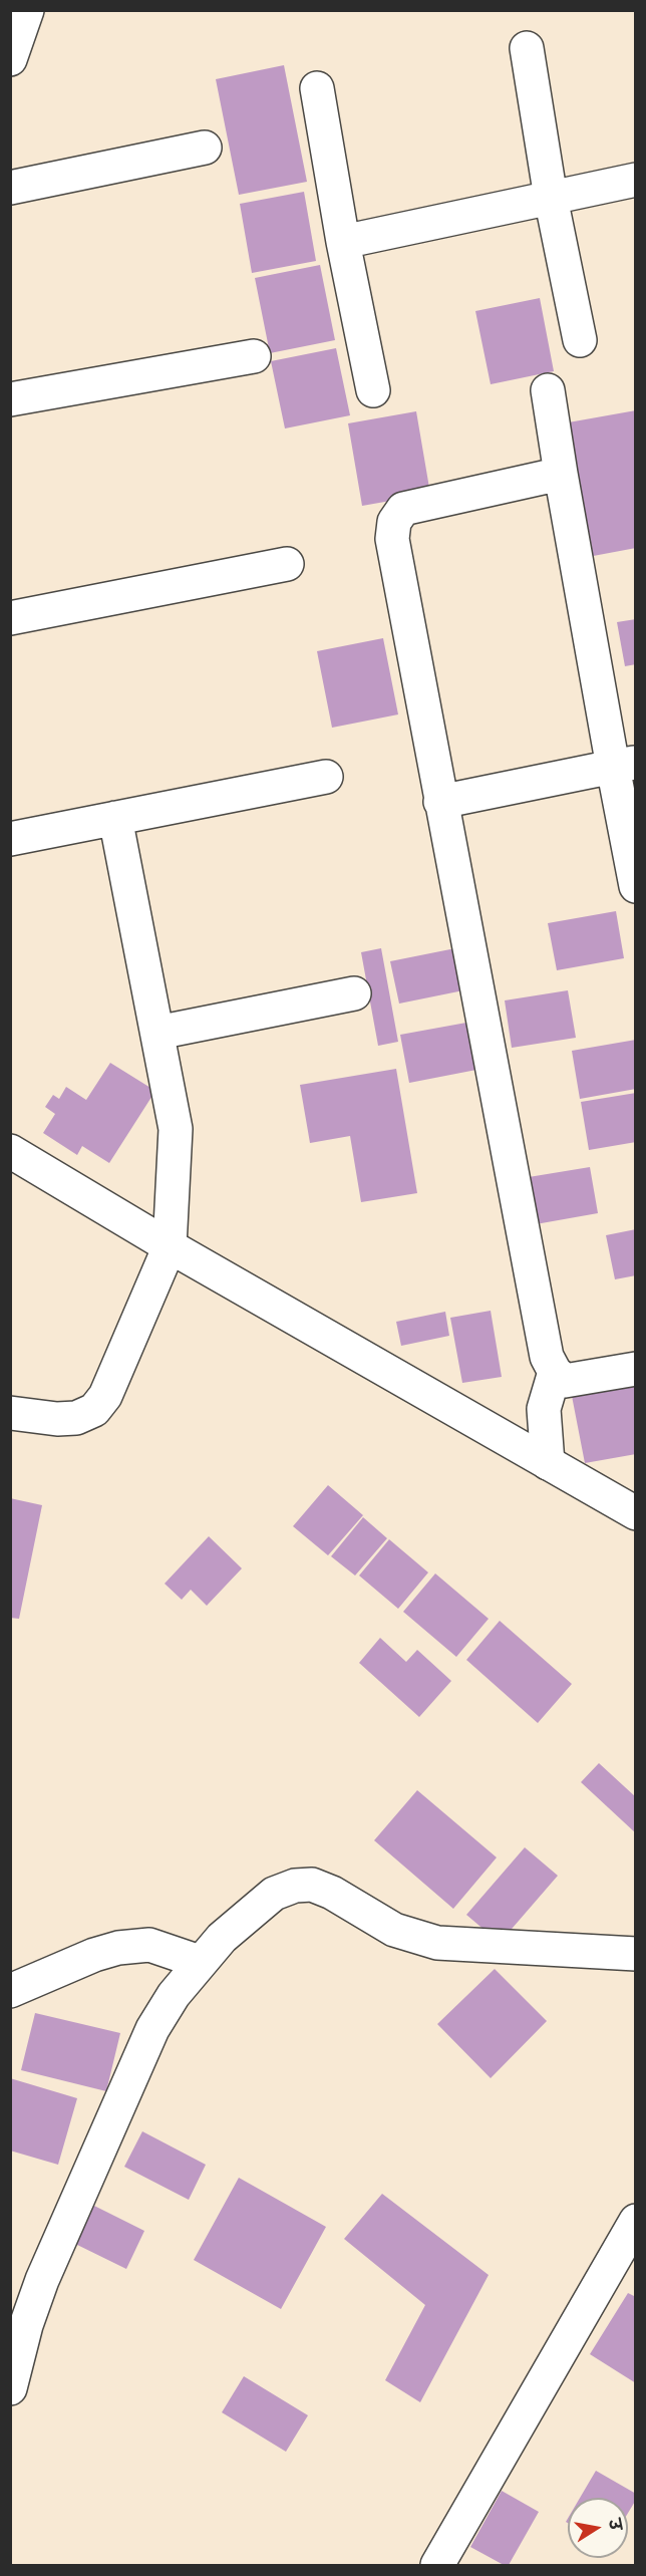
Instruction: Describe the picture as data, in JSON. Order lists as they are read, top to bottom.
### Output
{
  "north": "right"
}
